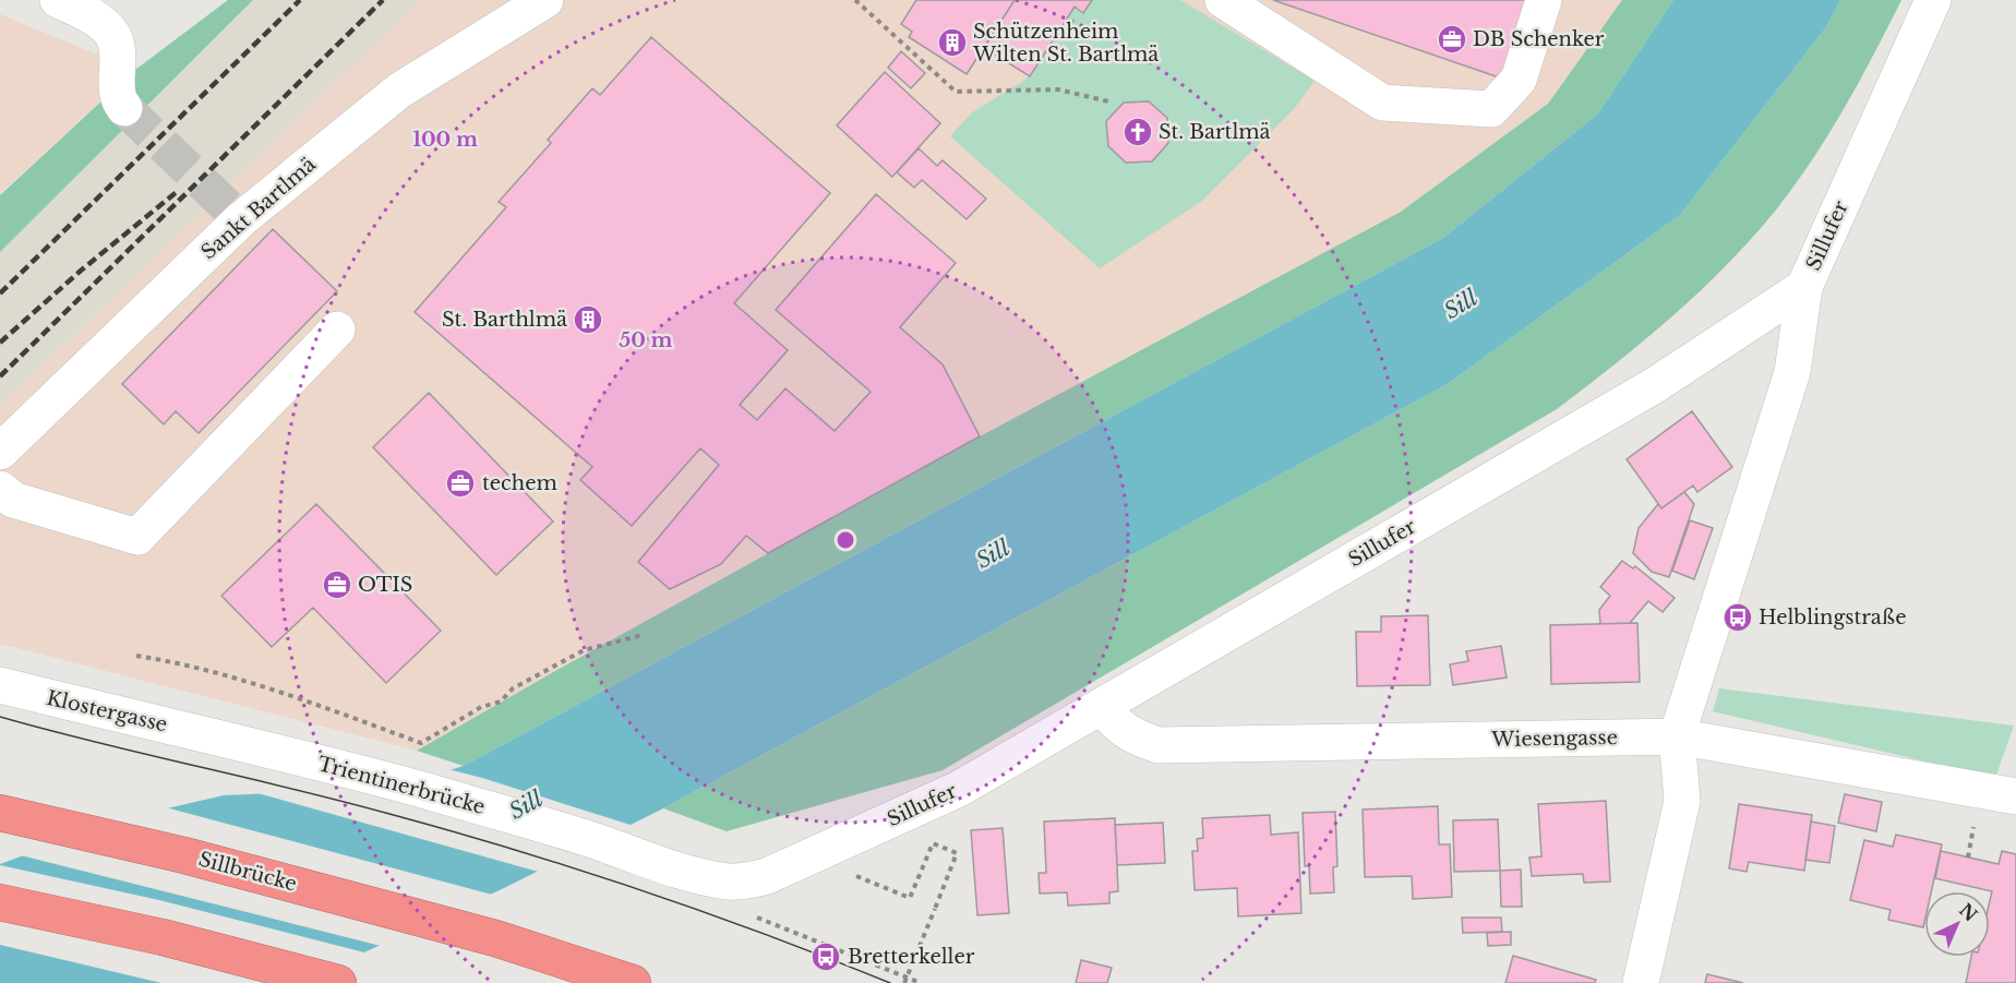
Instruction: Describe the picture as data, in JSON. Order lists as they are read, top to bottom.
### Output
{
  "streets": {
    "highway": ["Sillbrücke"],
    "street": [
      "Sankt Bartlmä",
      "Sillufer",
      "Klostergasse",
      "Wiesengasse",
      "Trientinerbrücke"
    ]
  },
  "crossings": [
    ["Sillufer", "Wiesengasse"],
    ["Sillufer", "Trientinerbrücke"],
    ["Klostergasse", "Trientinerbrücke"]
  ],
  "water": ["Sill"],
  "places": {
    "office": ["DB Schenker", "techem", "OTIS"],
    "building": ["Schützenheim Wilten St. Bartlmä", "St. Barthlmä"],
    "church": ["St. Bartlmä"],
    "bus stop": ["Helblingstraße", "Bretterkeller"]
  },
  "north": "top right",
  "rings": ["100 m", "50 m"]
}
